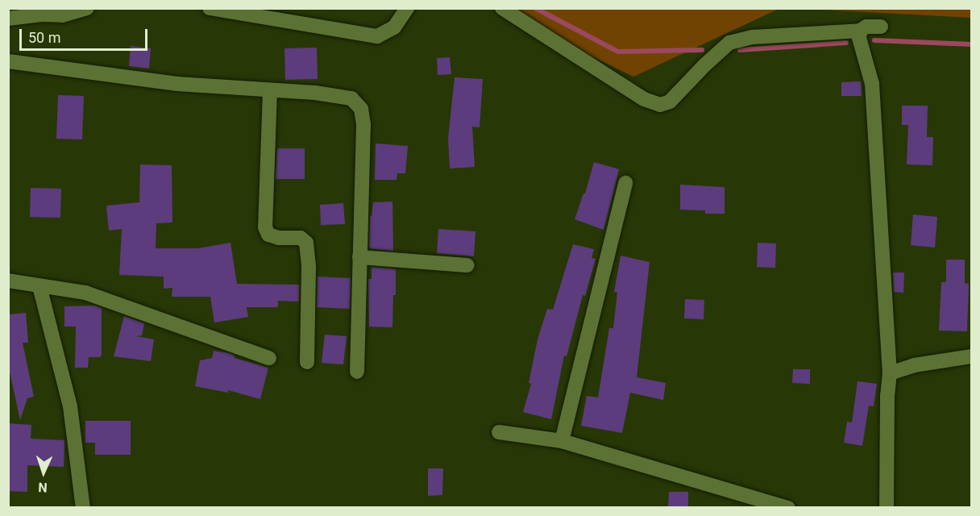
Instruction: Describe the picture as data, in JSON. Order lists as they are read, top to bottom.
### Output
{
  "scale_bar": "50 m",
  "north": "bottom"
}
